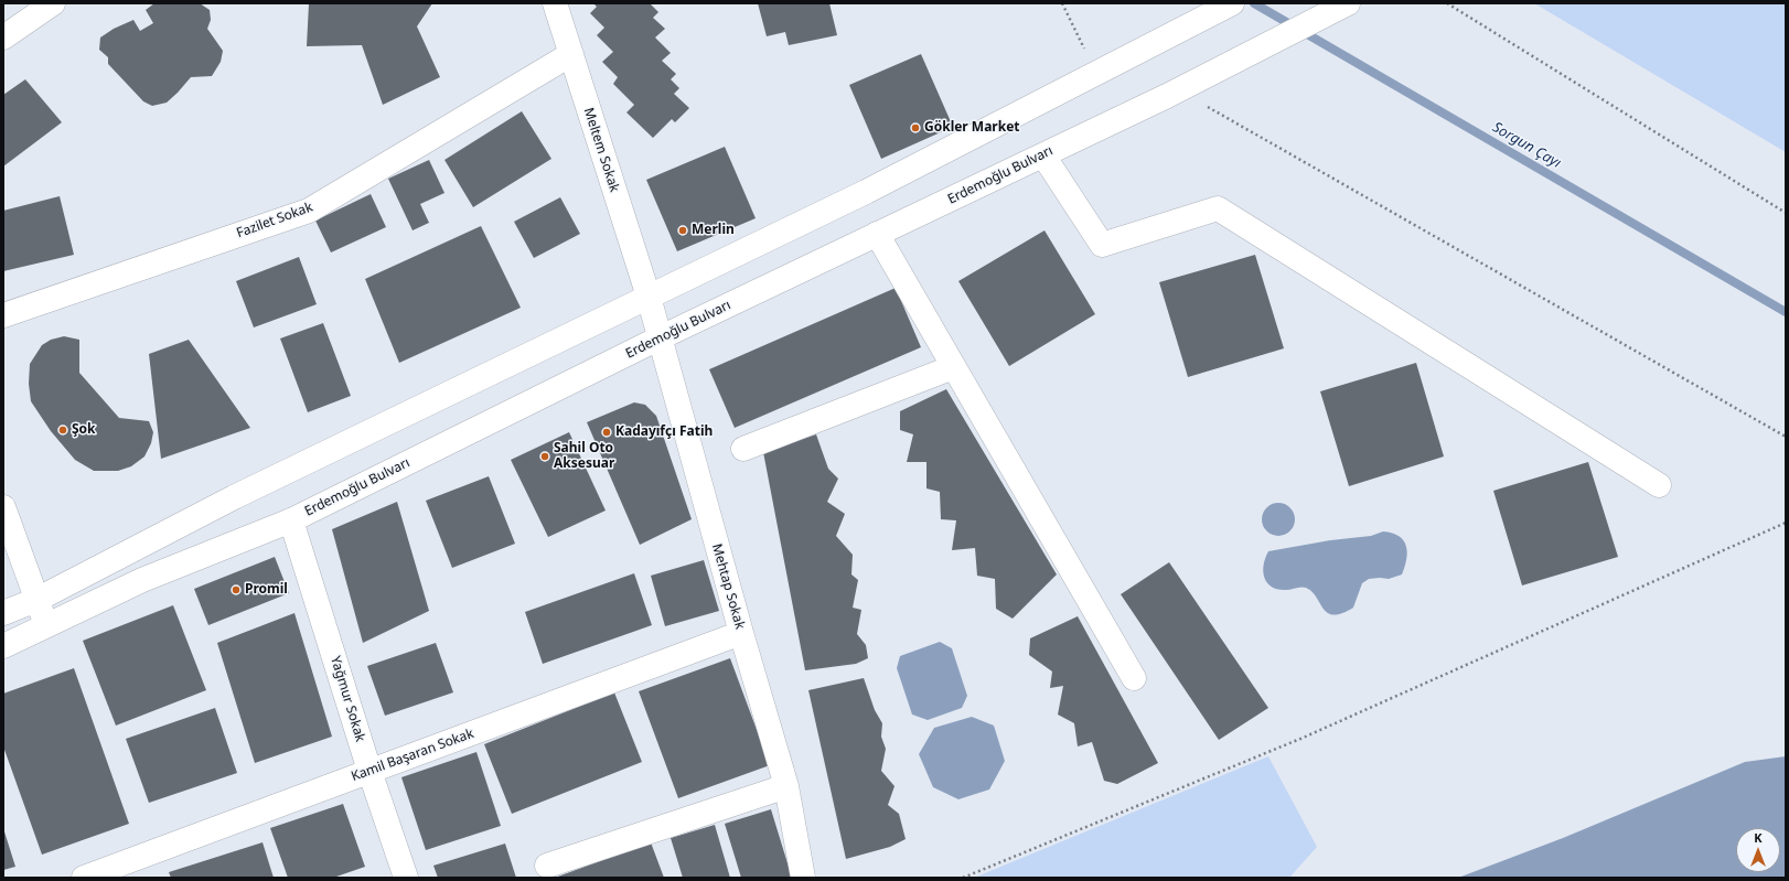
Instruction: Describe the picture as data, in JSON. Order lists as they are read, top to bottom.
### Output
{
  "streets": {
    "main road": [
      "Meltem Sokak",
      "Erdemoğlu Bulvarı",
      "Fazilet Sokak",
      "Mehtap Sokak",
      "Yağmur Sokak",
      "Kamil Başaran Sokak"
    ]
  },
  "crossings": [
    ["Meltem Sokak", "Fazilet Sokak"],
    ["Meltem Sokak", "Mehtap Sokak"],
    ["Erdemoğlu Bulvarı", "Mehtap Sokak"],
    ["Erdemoğlu Bulvarı", "Yağmur Sokak"],
    ["Mehtap Sokak", "Kamil Başaran Sokak"],
    ["Yağmur Sokak", "Kamil Başaran Sokak"]
  ],
  "water": ["Sorgun Çayı"],
  "places": [
    "Gökler Market",
    "Merlin",
    "Şok",
    "Kadayıfçı Fatih",
    "Sahil Oto Aksesuar",
    "Promil"
  ],
  "north": "top"
}
